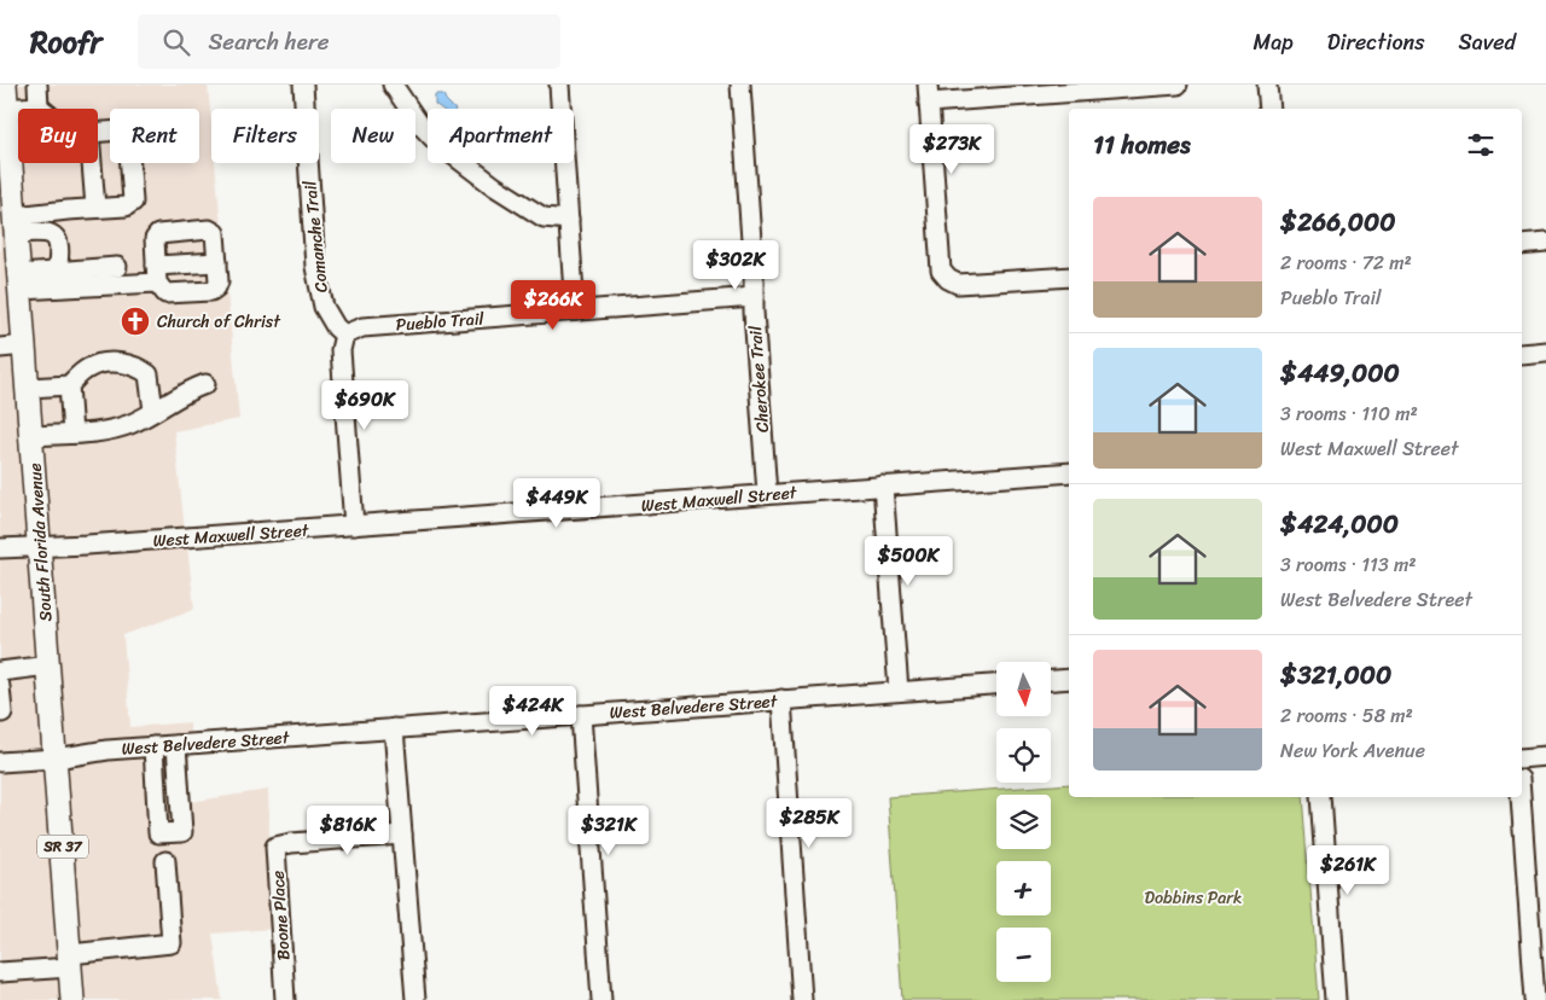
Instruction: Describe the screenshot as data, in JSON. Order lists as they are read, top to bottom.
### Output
{
  "streets": {
    "main road": ["South Florida Avenue", "SR 37"],
    "street": [
      "Comanche Trail",
      "Pueblo Trail",
      "Cherokee Trail",
      "West Maxwell Street",
      "West Belvedere Street",
      "Boone Place"
    ]
  },
  "crossings": [
    ["Comanche Trail", "Pueblo Trail"],
    ["Pueblo Trail", "Cherokee Trail"],
    ["Cherokee Trail", "West Maxwell Street"],
    ["West Maxwell Street", "South Florida Avenue"],
    ["South Florida Avenue", "West Belvedere Street"]
  ],
  "parks": ["Dobbins Park"],
  "places": {
    "church": ["Church of Christ"]
  },
  "north": "bottom",
  "page": {
    "header": "Roofr",
    "search": "Search here",
    "nav": ["Map", "Directions", "Saved"],
    "chip": [
      "Buy",
      "Rent",
      "Filters",
      "New",
      "Apartment"
    ],
    "heading": "11 homes",
    "price": [
      "$273K",
      "$302K",
      "$266K",
      "$690K",
      "$449K",
      "$500K",
      "$424K",
      "$285K",
      "$816K",
      "$321K",
      "$261K"
    ],
    "list": [
      {
        "name": "$266,000",
        "note": "2 rooms · 72 m² · Pueblo Trail"
      },
      {
        "name": "$449,000",
        "note": "3 rooms · 110 m² · West Maxwell Street"
      },
      {
        "name": "$424,000",
        "note": "3 rooms · 113 m² · West Belvedere Street"
      },
      {
        "name": "$321,000",
        "note": "2 rooms · 58 m² · New York Avenue"
      }
    ],
    "map_buttons": ["+", "−"]
  }
}
